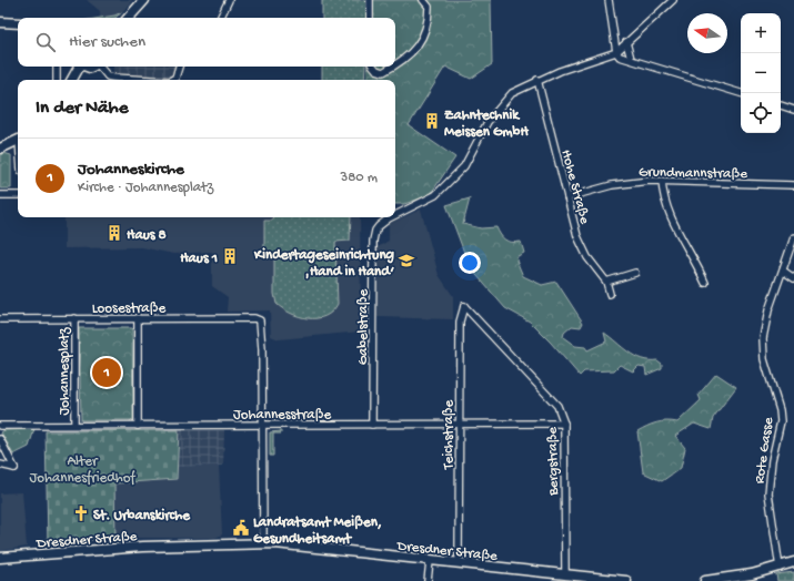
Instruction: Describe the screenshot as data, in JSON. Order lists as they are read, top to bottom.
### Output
{
  "streets": {
    "main road": ["Dresdner Straße"],
    "street": [
      "Grundmannstraße",
      "Hohe Straße",
      "Loosestraße",
      "Gabelstraße",
      "Johannesplatz",
      "Johannesstraße",
      "Teichstraße",
      "Rote Gasse",
      "Bergstraße"
    ]
  },
  "crossings": [
    ["Grundmannstraße", "Hohe Straße"],
    ["Hohe Straße", "Gabelstraße"],
    ["Loosestraße", "Johannesplatz"],
    ["Loosestraße", "Johannesstraße"],
    ["Gabelstraße", "Johannesstraße"],
    ["Johannesplatz", "Johannesstraße"],
    ["Johannesstraße", "Teichstraße"],
    ["Johannesstraße", "Bergstraße"],
    ["Teichstraße", "Bergstraße"],
    ["Teichstraße", "Dresdner Straße"],
    ["Bergstraße", "Dresdner Straße"]
  ],
  "parks": ["Alter Johannesfriedhof"],
  "places": {
    "building": ["Zahntechnik Meissen GmbH", "Haus 8", "Haus 1"],
    "school or university": ["Kindertageseinrichtung ‚Hand in Hand‘"],
    "church": ["St. Urbanskirche"],
    "public building": ["Landratsamt Meißen, Gesundheitsamt"]
  },
  "north": "left",
  "page": {
    "map_buttons": ["+", "−"],
    "search": "Hier suchen",
    "heading": "In der Nähe",
    "list": [
      {
        "mark": "1",
        "name": "Johanneskirche",
        "note": "Kirche · Johannesplatz",
        "value": "380 m"
      }
    ],
    "pins": "1"
  }
}
